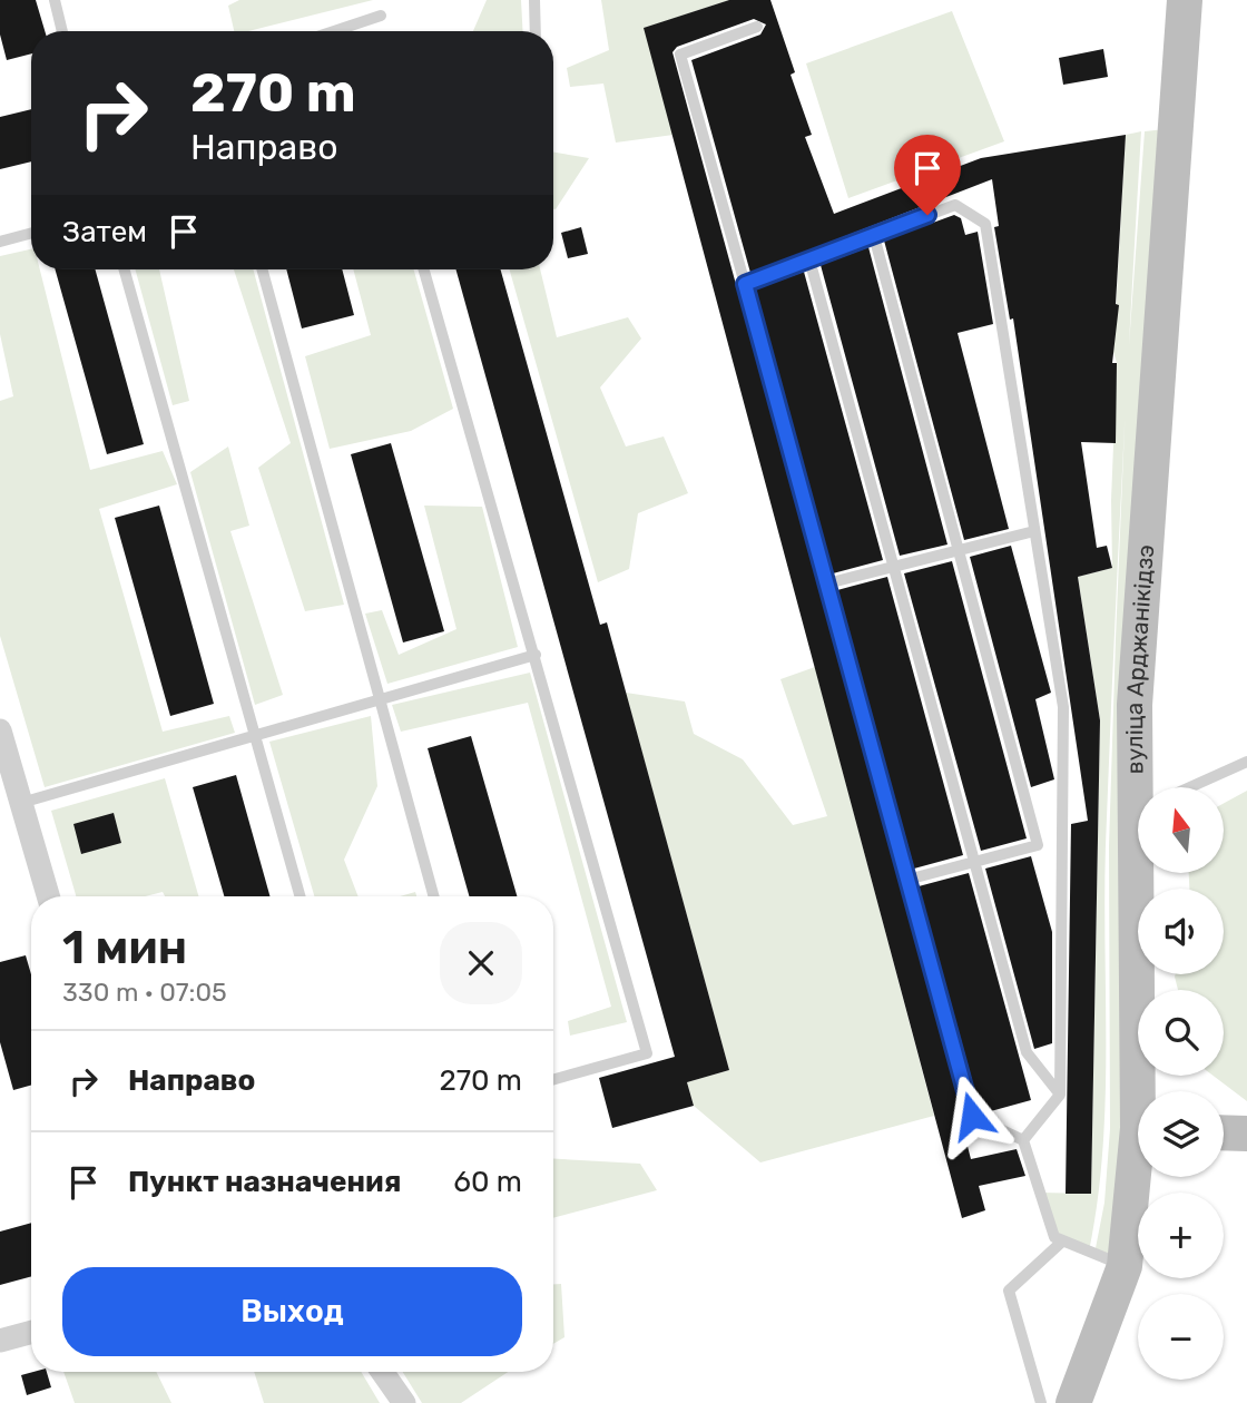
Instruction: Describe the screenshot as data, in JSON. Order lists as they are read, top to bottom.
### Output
{
  "streets": {
    "main road": ["вуліца Арджанікідзэ"]
  },
  "north": "top",
  "page": {
    "turn": ["270 m", "Направо"],
    "then": "Затем",
    "map_buttons": ["+", "−"],
    "heading": ["1 мин", "330 m · 07:05"],
    "list": [
      {
        "name": "Направо",
        "value": "270 m"
      },
      {
        "name": "Пункт назначения",
        "value": "60 m"
      }
    ],
    "buttons": "Выход"
  }
}
